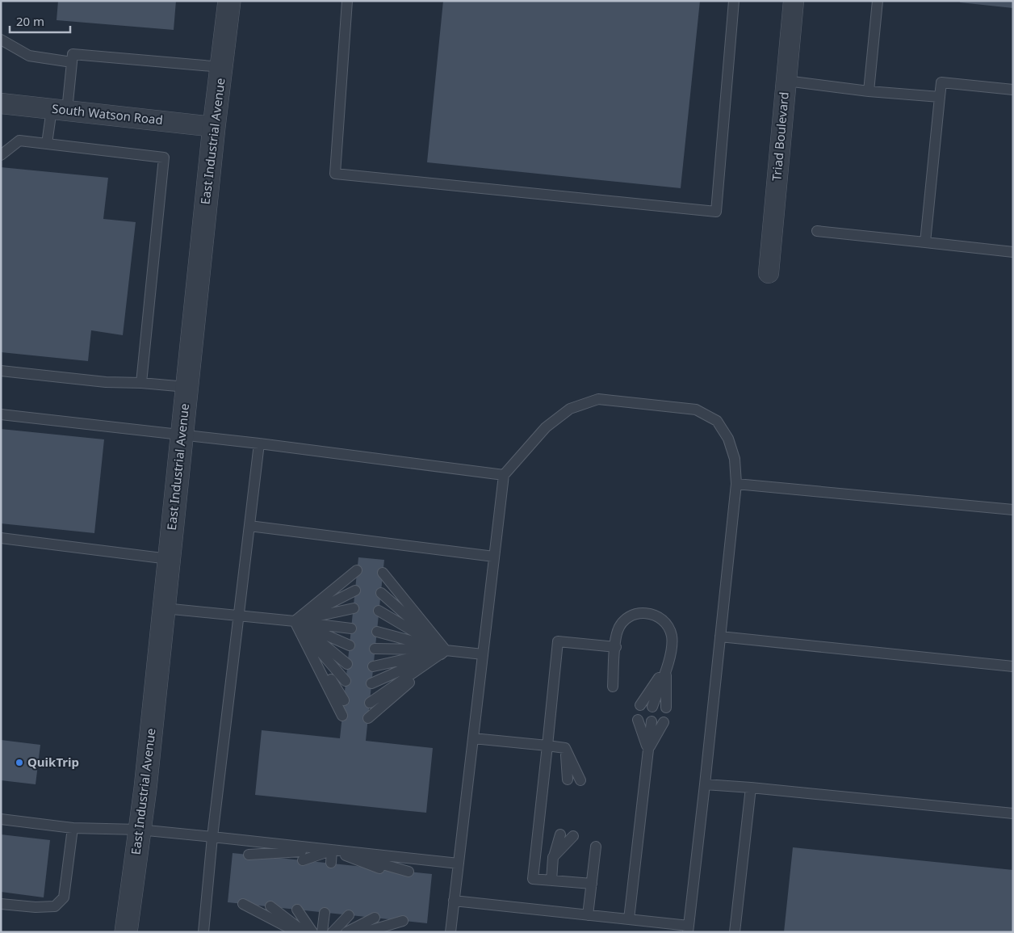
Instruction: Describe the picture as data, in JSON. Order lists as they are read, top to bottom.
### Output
{
  "streets": {
    "street": ["South Watson Road", "Triad Boulevard", "East Industrial Avenue"]
  },
  "crossings": [
    ["South Watson Road", "East Industrial Avenue"]
  ],
  "places": ["QuikTrip"],
  "scale_bar": "20 m"
}
